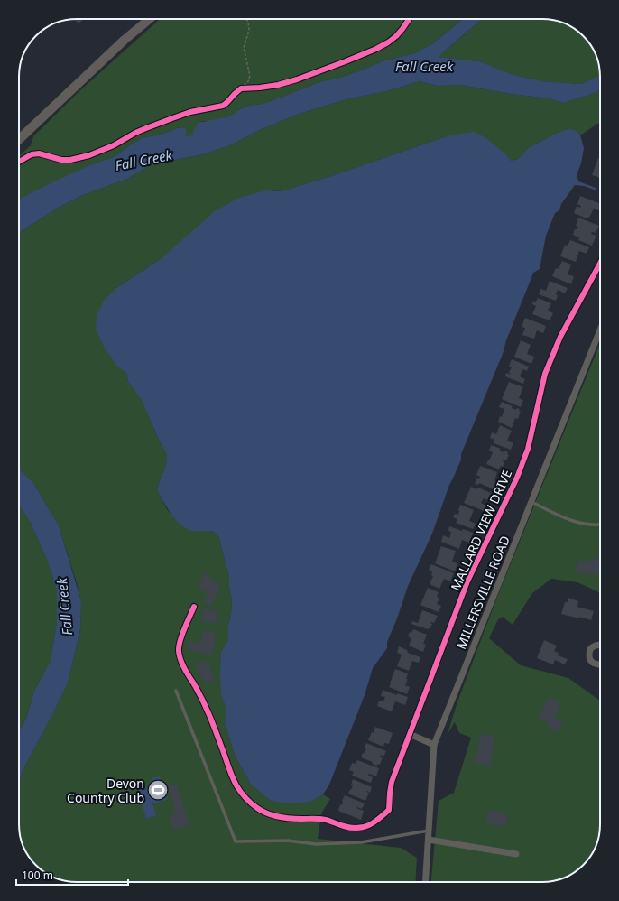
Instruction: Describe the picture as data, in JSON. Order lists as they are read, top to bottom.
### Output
{
  "streets": {
    "street": ["MALLARD VIEW DRIVE", "MILLERSVILLE ROAD"]
  },
  "water": ["Fall Creek"],
  "places": {
    "sports": ["Devon Country Club"]
  },
  "scale_bar": "100 m"
}
